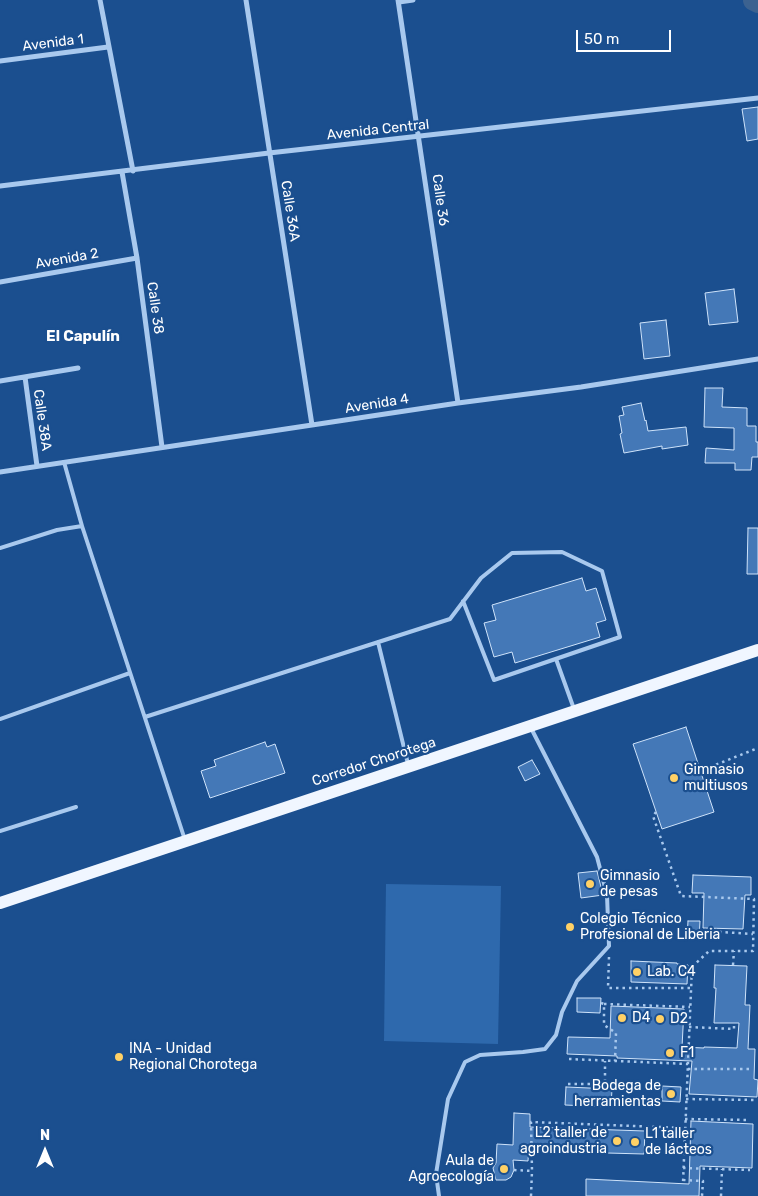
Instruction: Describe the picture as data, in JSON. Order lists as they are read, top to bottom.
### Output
{
  "streets": {
    "main road": ["Corredor Chorotega"],
    "street": [
      "Avenida 1",
      "Avenida Central",
      "Calle 36",
      "Calle 36A",
      "Avenida 2",
      "Calle 38",
      "Avenida 4",
      "Calle 38A"
    ]
  },
  "crossings": [
    ["Avenida Central", "Calle 36"],
    ["Avenida Central", "Calle 36A"],
    ["Avenida Central", "Calle 38"],
    ["Calle 36", "Avenida 4"],
    ["Calle 36A", "Avenida 4"],
    ["Avenida 2", "Calle 38"],
    ["Calle 38", "Avenida 4"],
    ["Avenida 4", "Calle 38A"]
  ],
  "districts": ["El Capulín"],
  "places": [
    "Gimnasio multiusos",
    "Gimnasio de pesas",
    "Colegio Técnico Profesional de Liberia",
    "Lab. C4",
    "D4",
    "D2",
    "F1",
    "INA - Unidad Regional Chorotega",
    "Bodega de herramientas",
    "L2 taller de agroindustria",
    "L1 taller de lácteos",
    "Aula de Agroecología"
  ],
  "scale_bar": "50 m",
  "north": "top"
}
